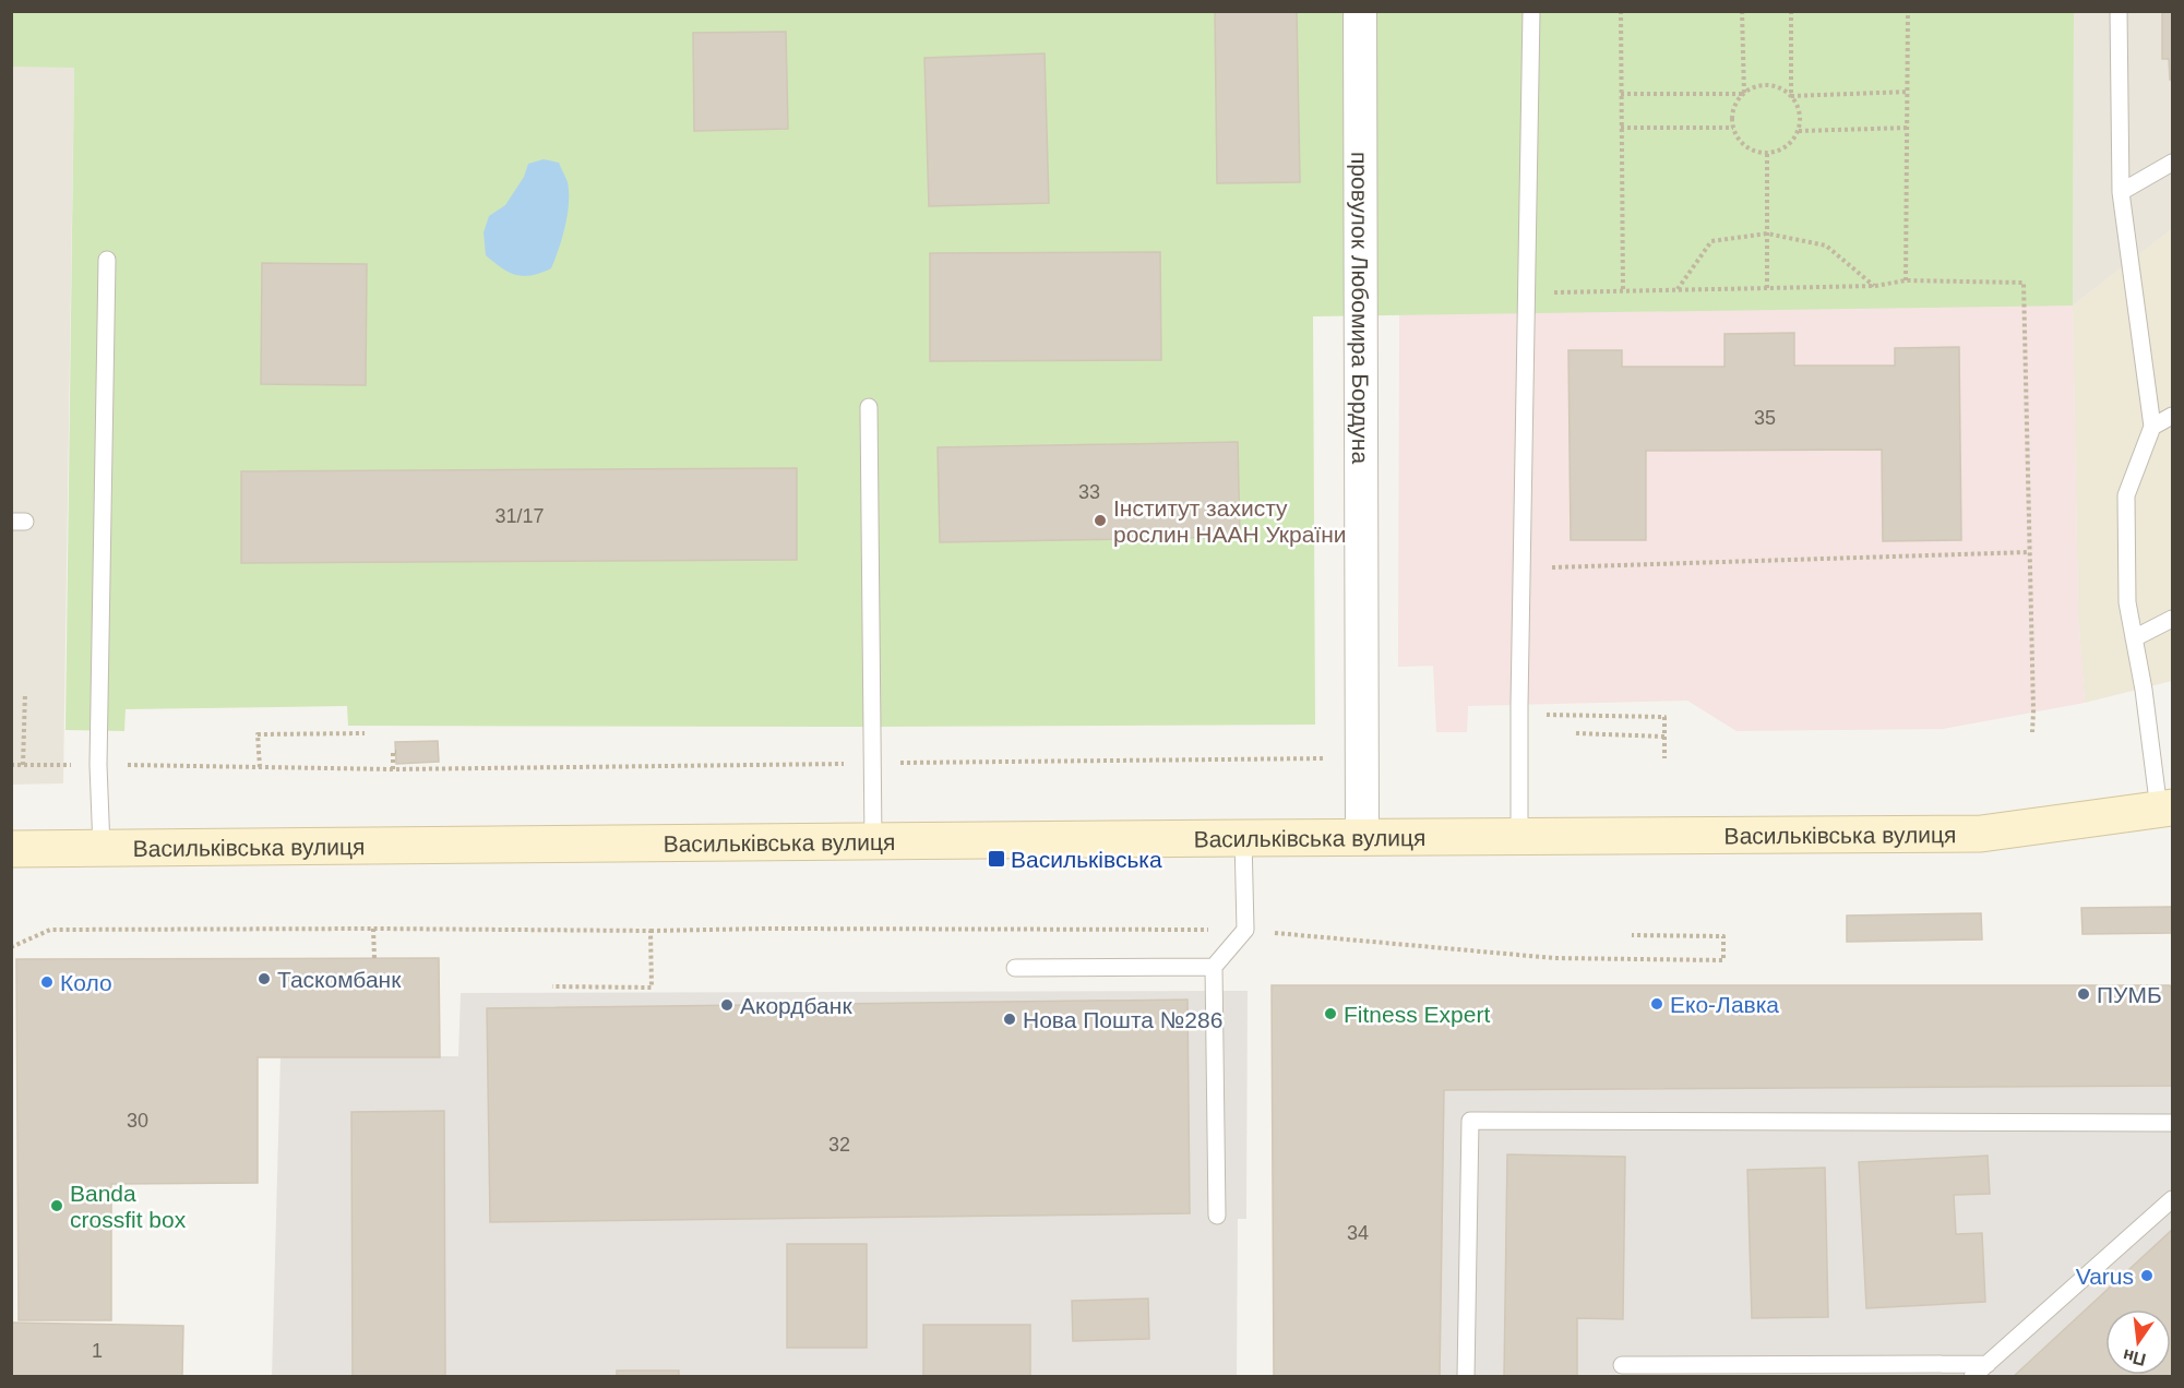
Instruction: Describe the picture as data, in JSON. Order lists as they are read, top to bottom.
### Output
{
  "streets": {
    "main road": ["Васильківська вулиця"],
    "street": ["провулок Любомира Бордуна"]
  },
  "crossings": [
    ["провулок Любомира Бордуна", "Васильківська вулиця"]
  ],
  "places": {
    "other": [
      "Інститут захисту рослин НААН України",
      "Таскомбанк",
      "Коло",
      "ПУМБ",
      "Еко-Лавка",
      "Акордбанк",
      "Fitness Expert",
      "Нова Пошта №286",
      "Banda crossfit box",
      "Varus"
    ],
    "transit": ["Васильківська"]
  },
  "house_numbers": [
    "35",
    "33",
    "31/17",
    "30",
    "32",
    "34",
    "1"
  ],
  "north": "bottom"
}
